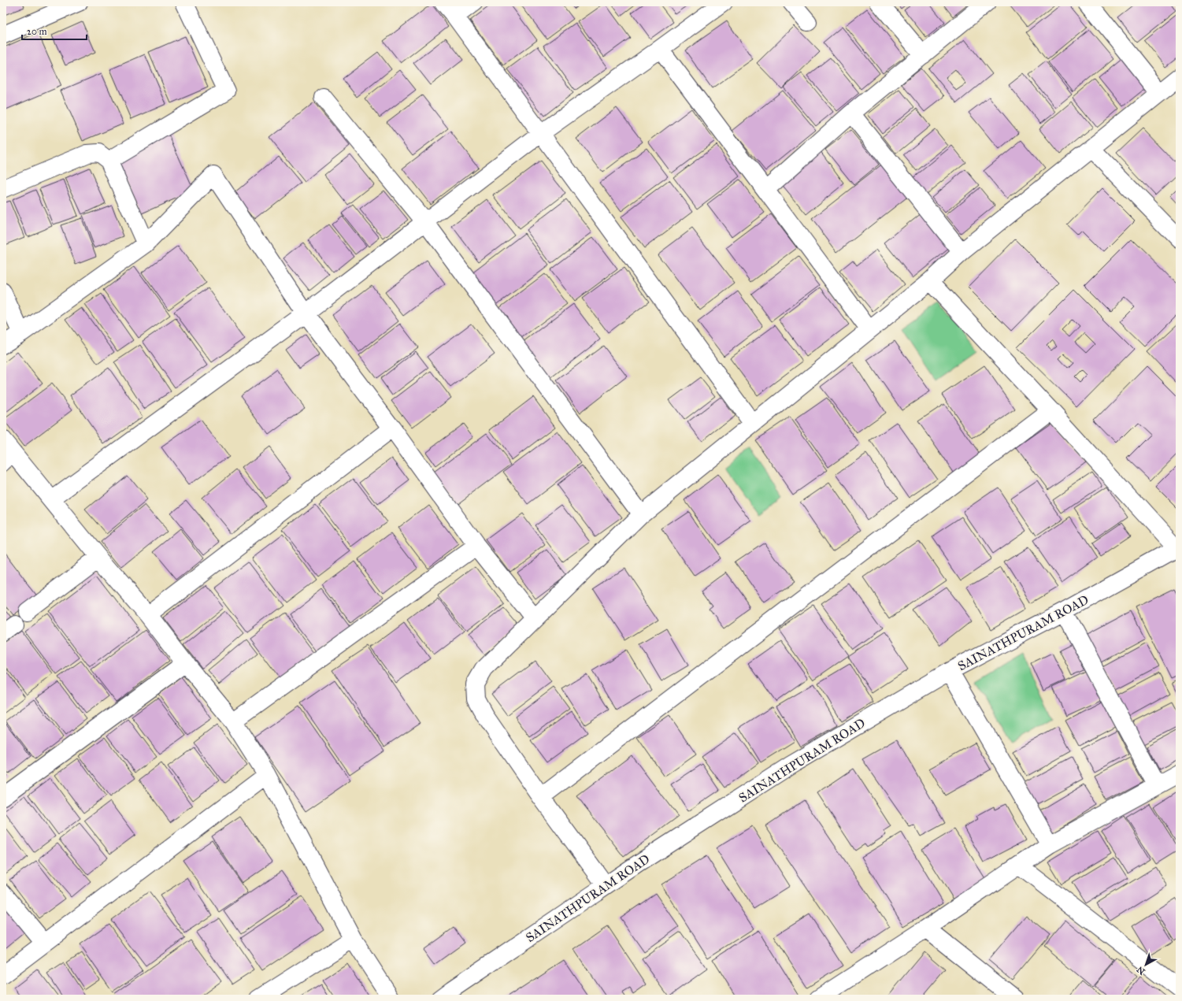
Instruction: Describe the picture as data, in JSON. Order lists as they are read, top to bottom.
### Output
{
  "streets": {
    "street": ["SAINATHPURAM ROAD"]
  },
  "scale_bar": "20 m",
  "north": "bottom left"
}
